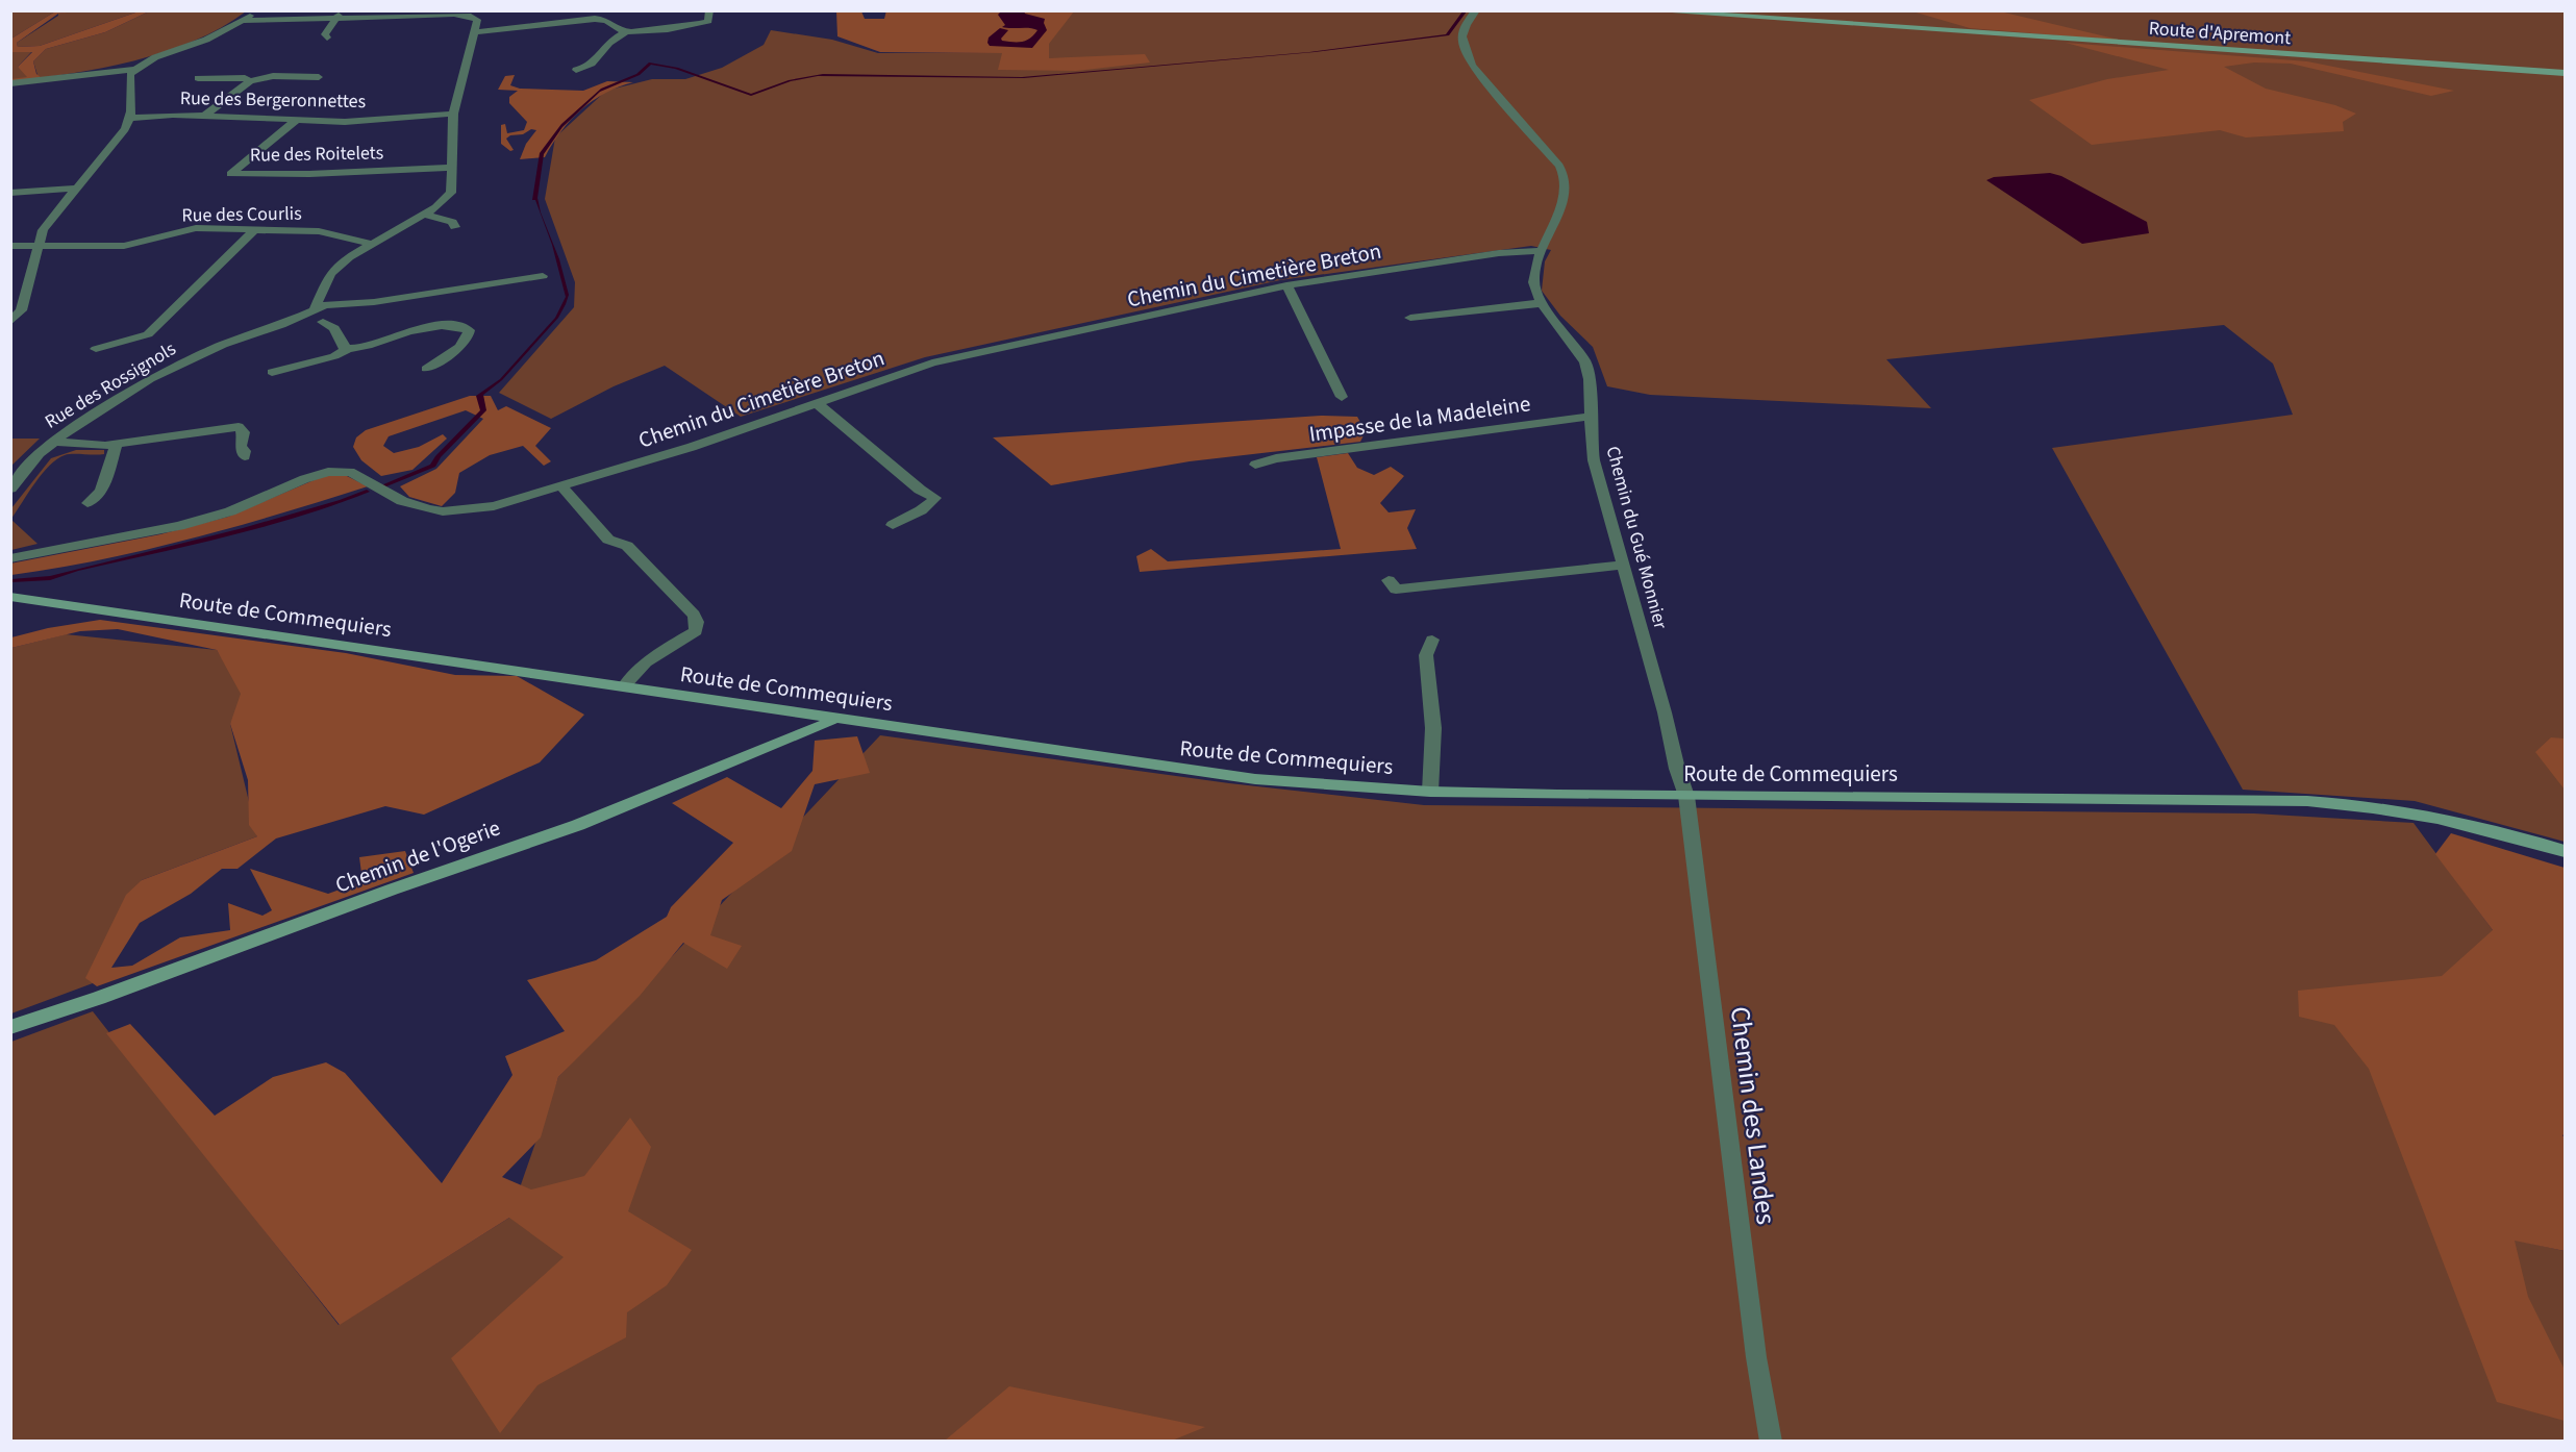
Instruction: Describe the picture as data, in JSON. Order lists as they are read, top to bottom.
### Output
{
  "streets": {
    "street": [
      "Route d'Apremont",
      "Rue des Bergeronnettes",
      "Rue des Roitelets",
      "Rue des Courlis",
      "Chemin du Cimetière Breton",
      "Rue des Rossignols",
      "Impasse de la Madeleine",
      "Chemin du Gué Monnier",
      "Route de Commequiers",
      "Chemin de l'Ogerie",
      "Chemin des Landes"
    ]
  },
  "crossings": [
    ["Rue des Bergeronnettes", "Rue des Roitelets"],
    ["Chemin du Cimetière Breton", "Chemin du Gué Monnier"],
    ["Impasse de la Madeleine", "Chemin du Gué Monnier"],
    ["Chemin du Gué Monnier", "Route de Commequiers"],
    ["Chemin du Gué Monnier", "Chemin des Landes"],
    ["Route de Commequiers", "Chemin de l'Ogerie"],
    ["Route de Commequiers", "Chemin des Landes"]
  ]
}
